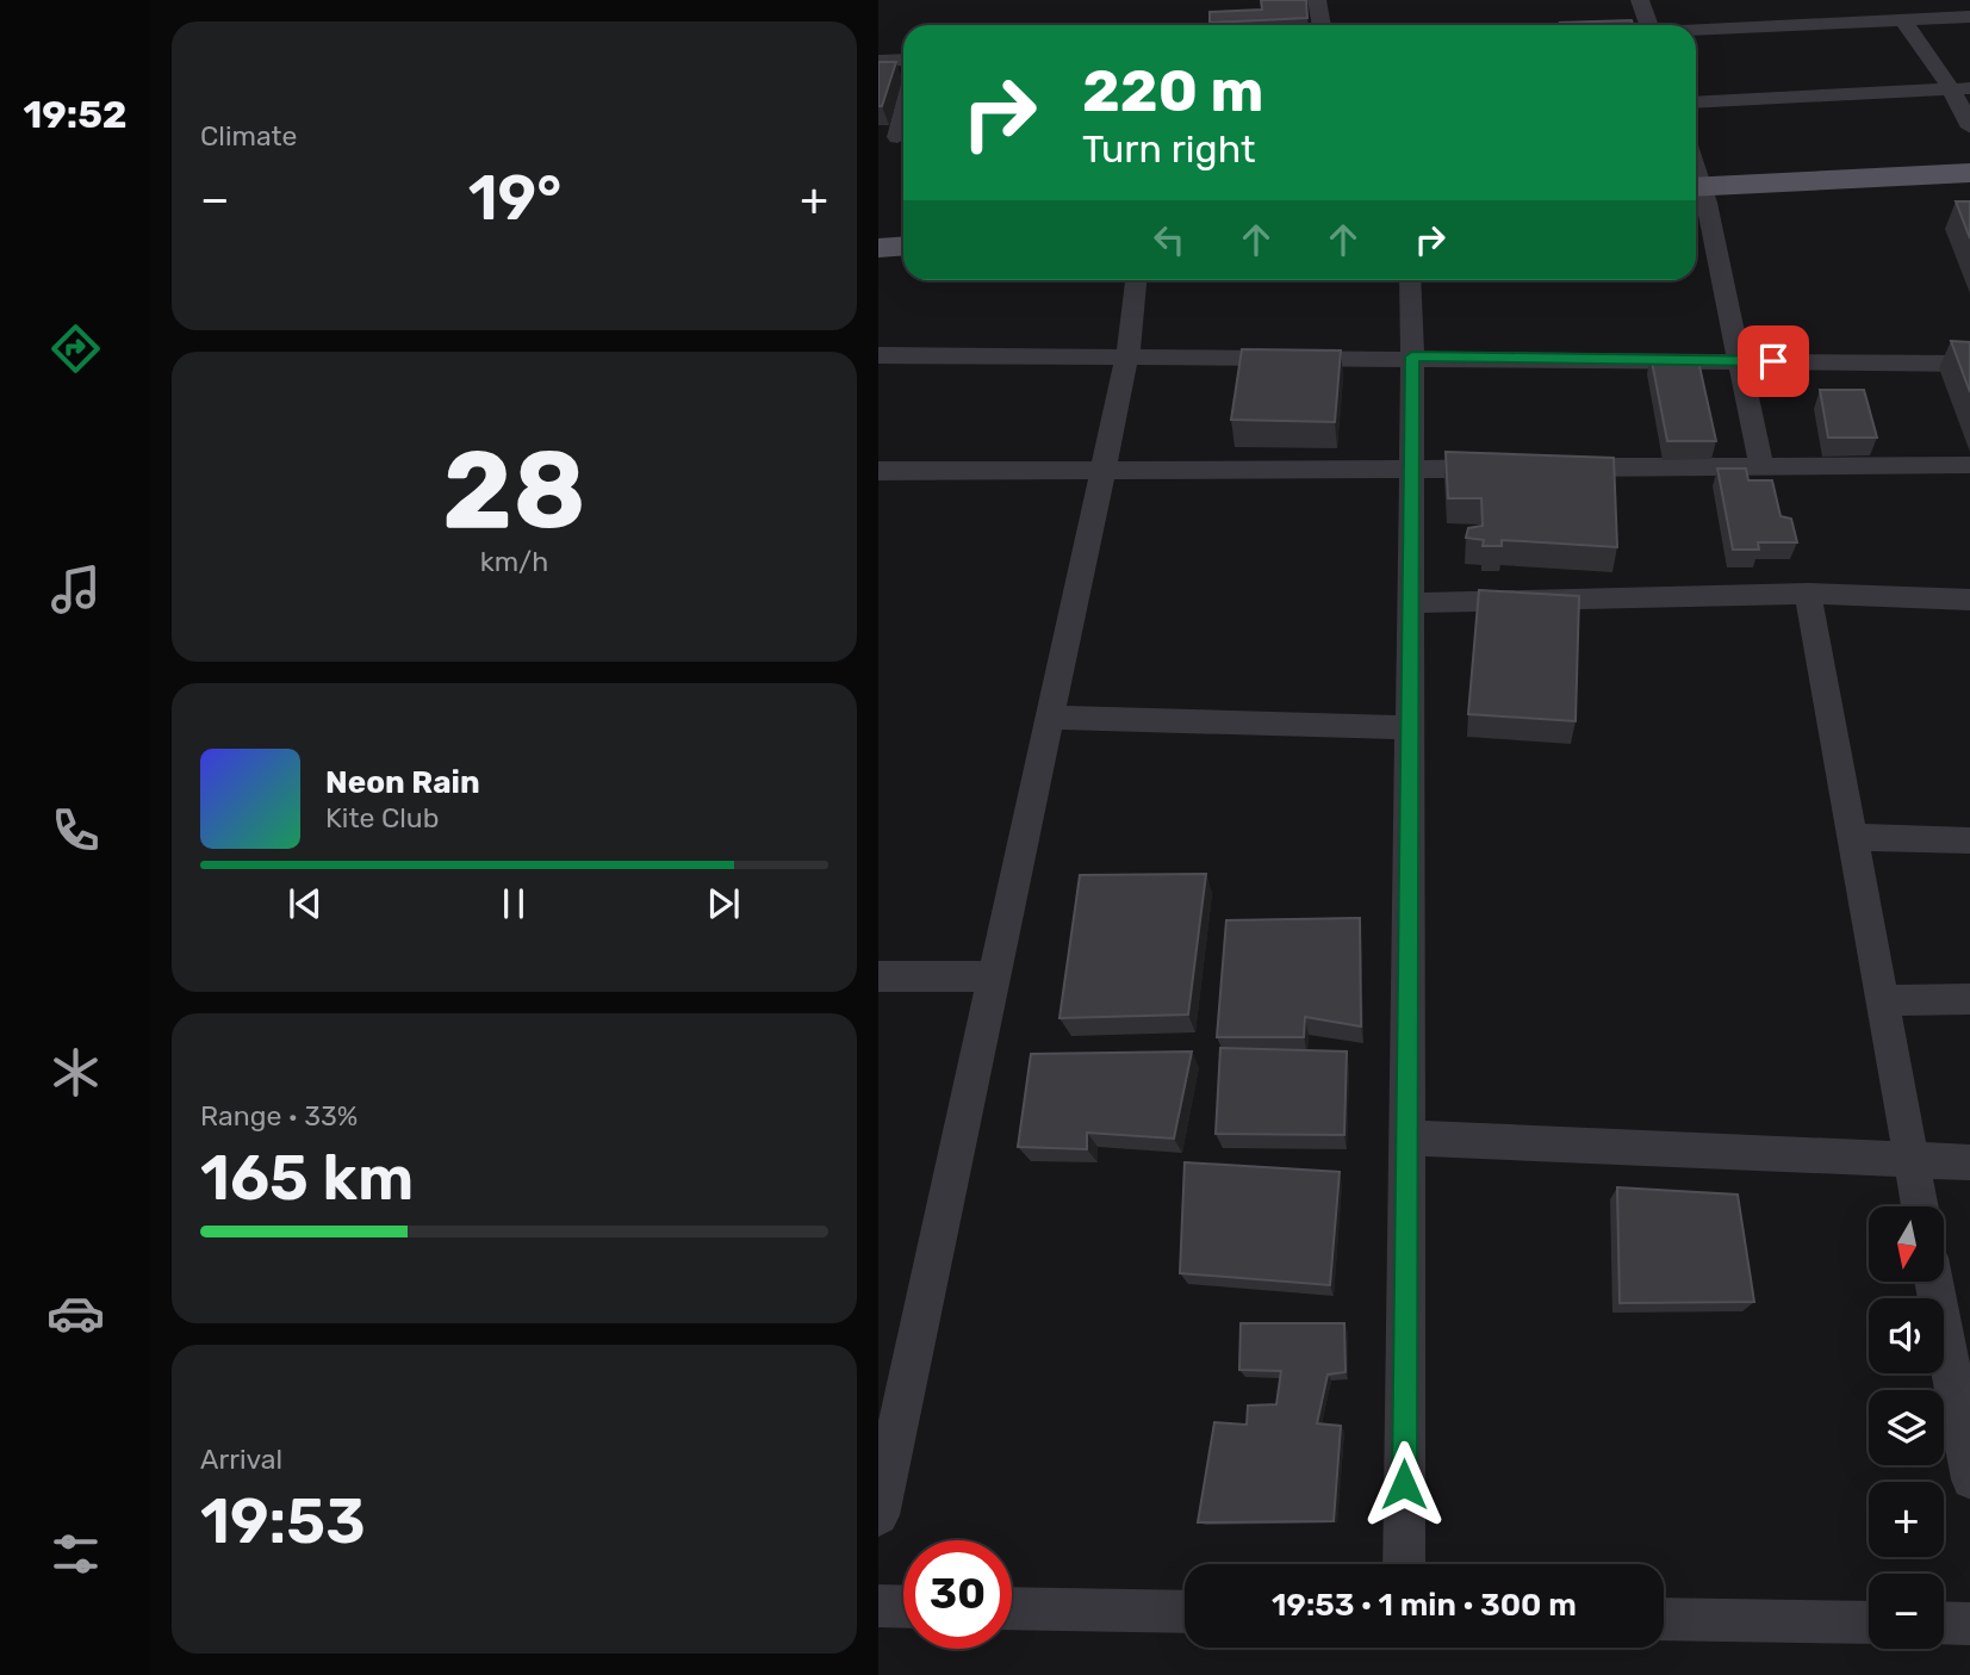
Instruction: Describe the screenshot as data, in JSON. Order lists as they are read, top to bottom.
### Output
{
  "north": "bottom",
  "page": {
    "tabs": "19:52",
    "tile": [
      "Climate",
      ["28", "km/h"],
      ["Range · 33%", "165 km"],
      ["Arrival", "19:53"]
    ],
    "turn": ["220 m", "Turn right"],
    "heat": ["−", "19°", "+"],
    "song": ["Neon Rain", "Kite Club"],
    "map_buttons": ["+", "−"],
    "limit": "30",
    "trip": "19:53 · 1 min · 300 m"
  }
}
